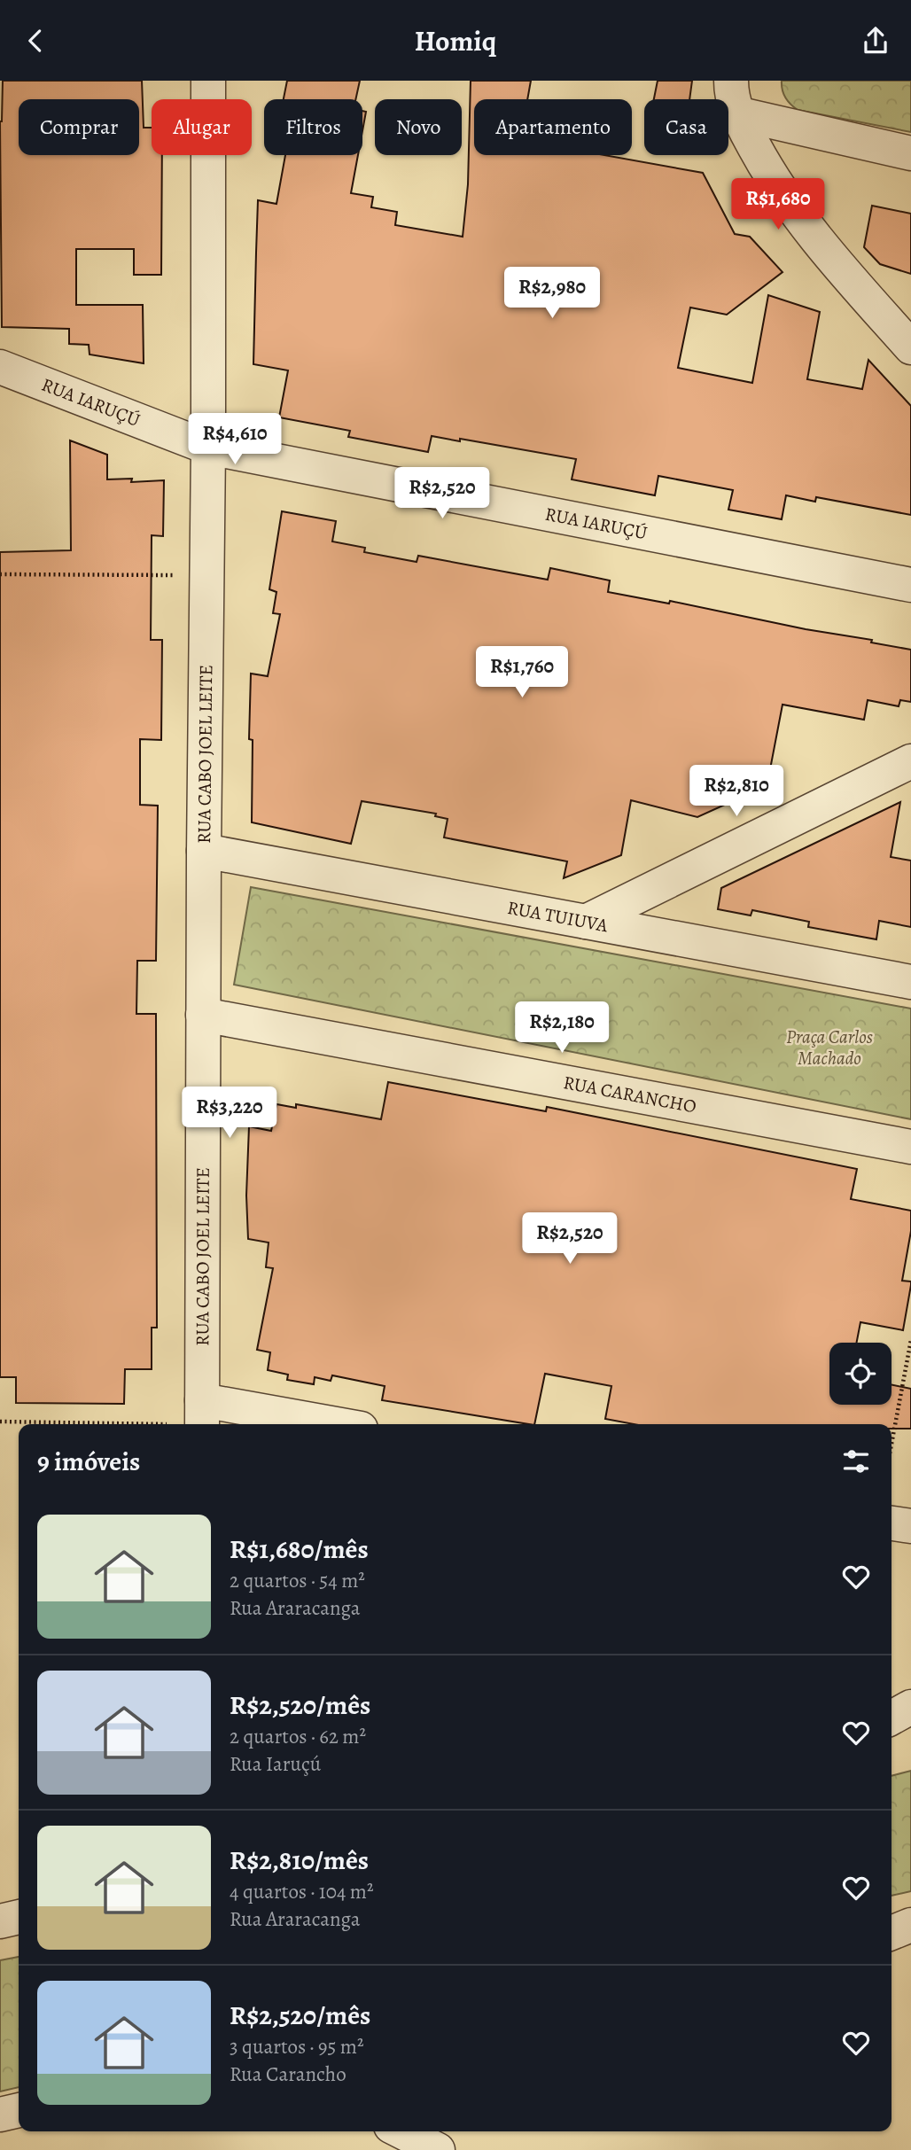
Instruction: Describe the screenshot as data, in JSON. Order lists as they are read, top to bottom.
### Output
{
  "streets": {
    "street": [
      "RUA IARUÇÚ",
      "RUA CABO JOEL LEITE",
      "RUA TUIUVA",
      "RUA CARANCHO"
    ]
  },
  "crossings": [
    ["RUA IARUÇÚ", "RUA CABO JOEL LEITE"],
    ["RUA CABO JOEL LEITE", "RUA TUIUVA"],
    ["RUA CABO JOEL LEITE", "RUA CARANCHO"]
  ],
  "parks": ["Praça Carlos Machado"],
  "page": {
    "header": "Homiq",
    "chip": [
      "Comprar",
      "Alugar",
      "Filtros",
      "Novo",
      "Apartamento",
      "Casa"
    ],
    "price": [
      "R$1,680",
      "R$2,980",
      "R$4,610",
      "R$2,520",
      "R$1,760",
      "R$2,810",
      "R$2,180",
      "R$3,220",
      "R$2,520"
    ],
    "heading": "9 imóveis",
    "list": [
      {
        "name": "R$1,680/mês",
        "note": "2 quartos · 54 m² · Rua Araracanga"
      },
      {
        "name": "R$2,520/mês",
        "note": "2 quartos · 62 m² · Rua Iaruçú"
      },
      {
        "name": "R$2,810/mês",
        "note": "4 quartos · 104 m² · Rua Araracanga"
      },
      {
        "name": "R$2,520/mês",
        "note": "3 quartos · 95 m² · Rua Carancho"
      }
    ]
  }
}
